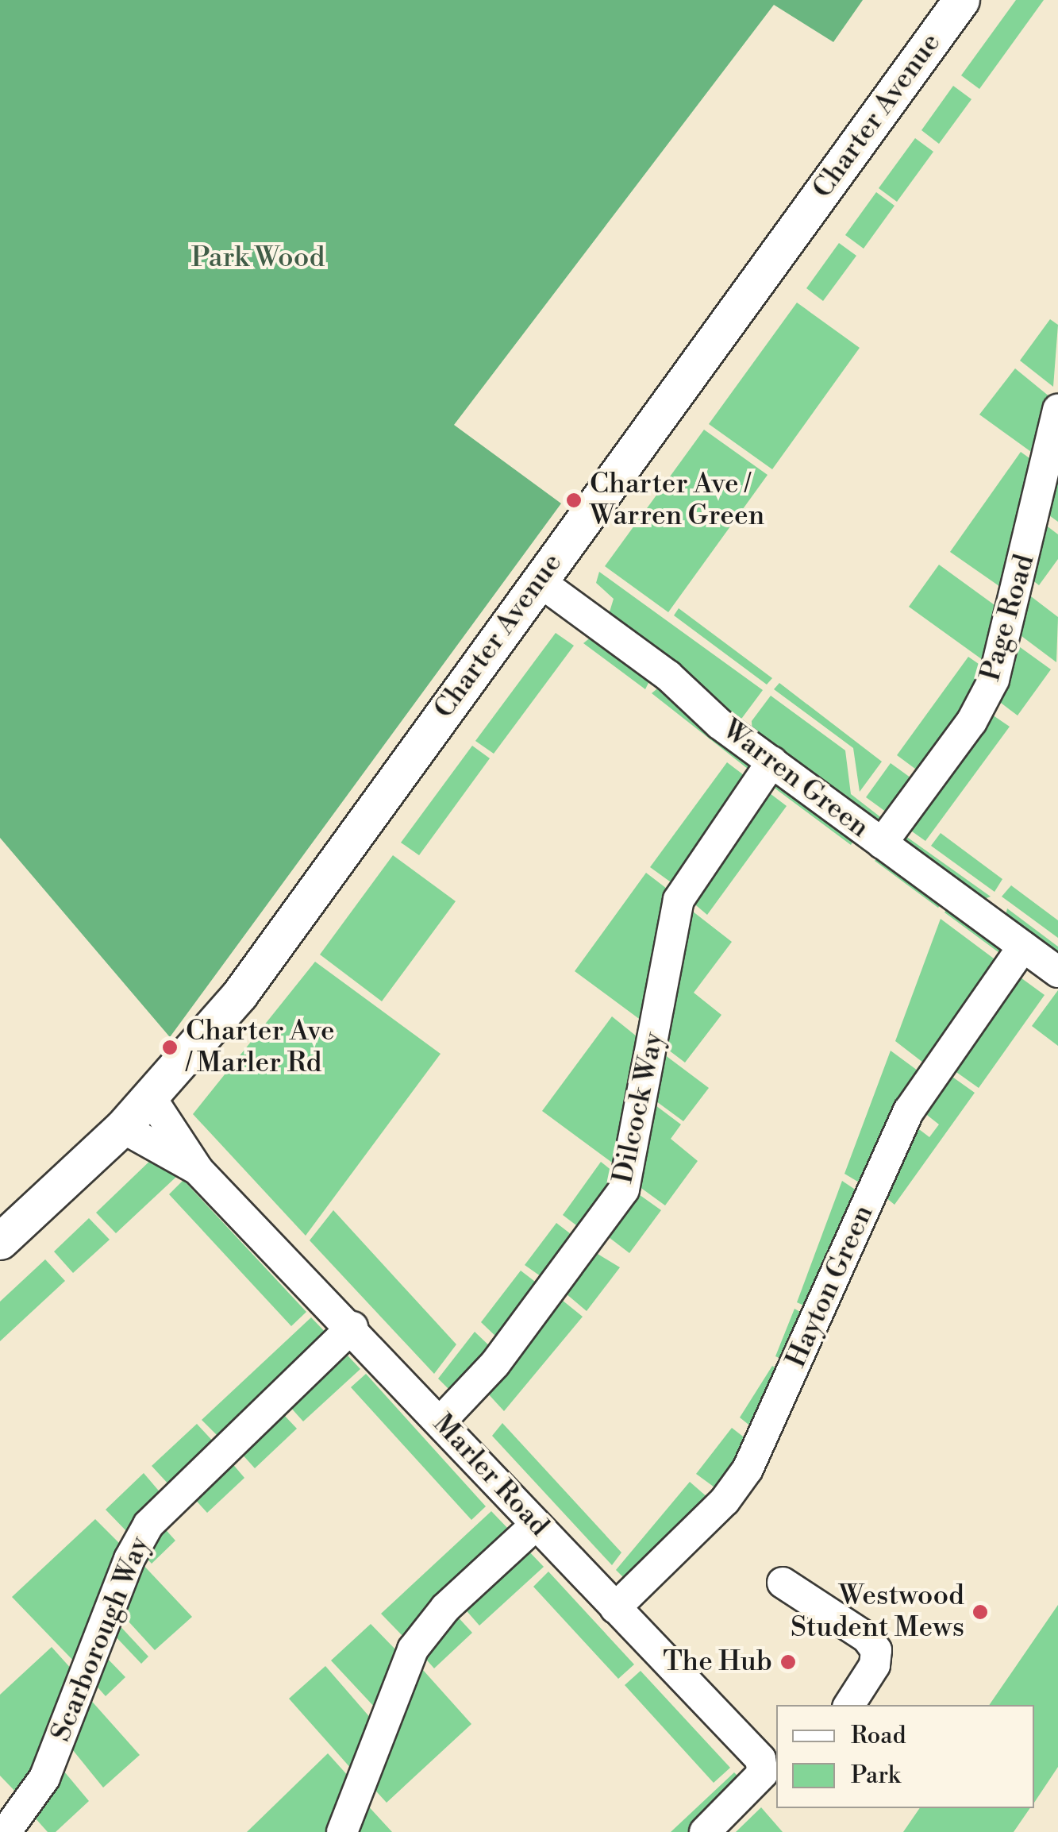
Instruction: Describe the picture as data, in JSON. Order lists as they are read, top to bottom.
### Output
{
  "streets": {
    "street": [
      "Charter Avenue",
      "Page Road",
      "Warren Green",
      "Dilcock Way",
      "Hayton Green",
      "Marler Road",
      "Scarborough Way"
    ]
  },
  "crossings": [
    ["Charter Avenue", "Warren Green"],
    ["Charter Avenue", "Marler Road"],
    ["Page Road", "Warren Green"],
    ["Warren Green", "Dilcock Way"],
    ["Warren Green", "Hayton Green"],
    ["Dilcock Way", "Marler Road"],
    ["Hayton Green", "Marler Road"],
    ["Marler Road", "Scarborough Way"]
  ],
  "parks": ["Park Wood"],
  "places": [
    "Charter Ave / Warren Green",
    "Charter Ave / Marler Rd",
    "Westwood Student Mews",
    "The Hub"
  ],
  "legend": ["Road", "Park"]
}
